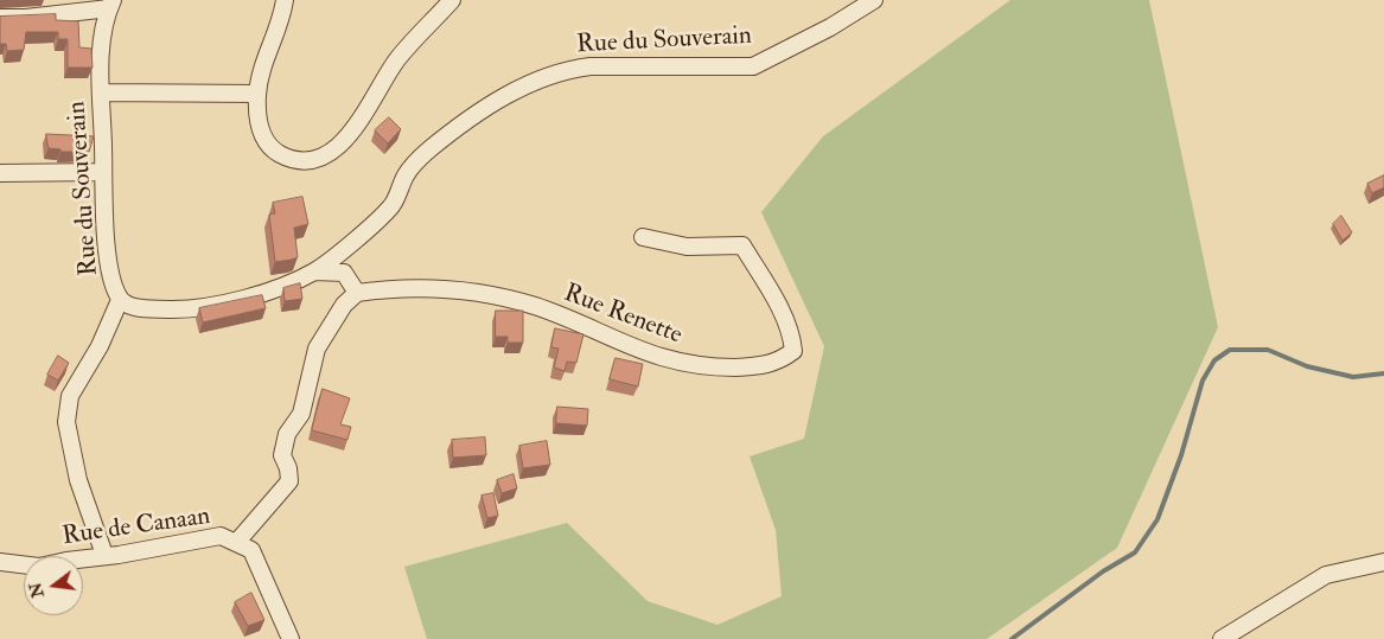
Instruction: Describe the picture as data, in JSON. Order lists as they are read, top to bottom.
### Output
{
  "streets": {
    "street": ["Rue du Souverain", "Rue Renette", "Rue de Canaan"]
  },
  "north": "left"
}
